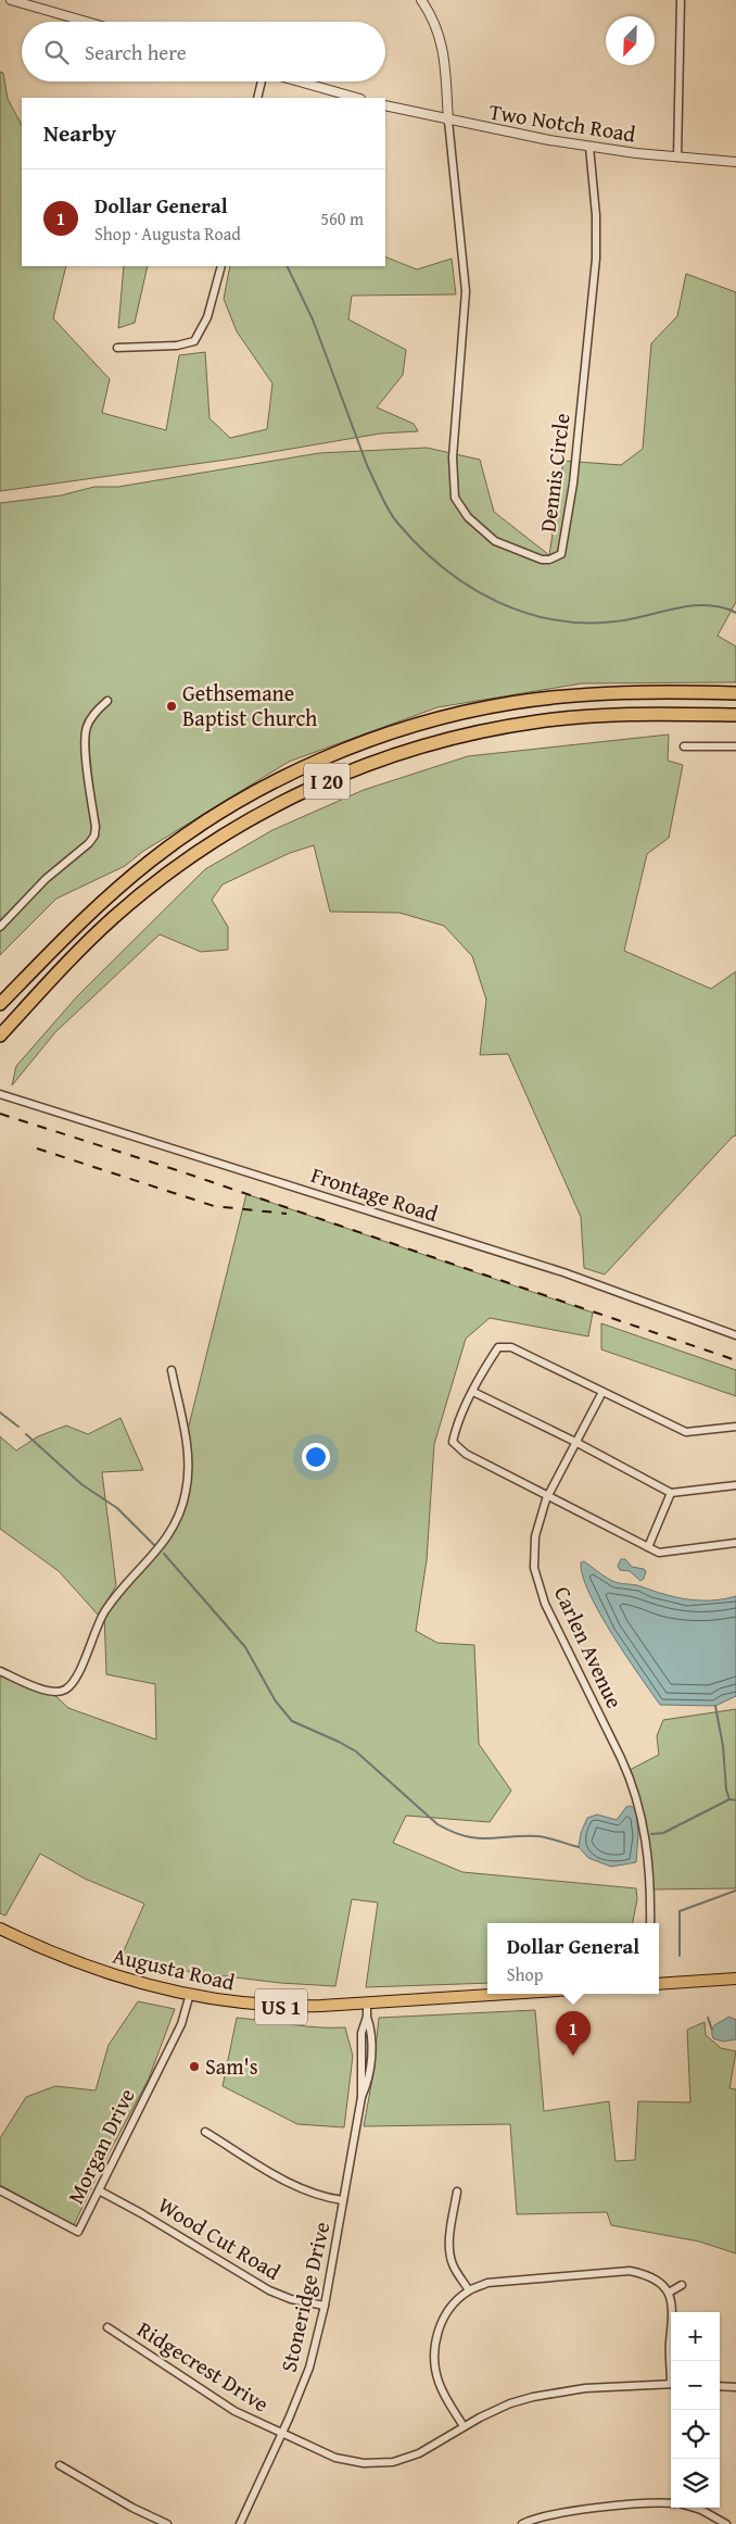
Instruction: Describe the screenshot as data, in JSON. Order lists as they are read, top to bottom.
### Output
{
  "streets": {
    "highway": ["I 20"],
    "main road": ["Augusta Road", "US 1"],
    "street": [
      "Two Notch Road",
      "Dennis Circle",
      "Frontage Road",
      "Carlen Avenue",
      "Morgan Drive",
      "Wood Cut Road",
      "Stoneridge Drive",
      "Ridgecrest Drive"
    ]
  },
  "crossings": [
    ["Two Notch Road", "Dennis Circle"],
    ["Augusta Road", "Morgan Drive"],
    ["Augusta Road", "Stoneridge Drive"],
    ["Morgan Drive", "Wood Cut Road"],
    ["Wood Cut Road", "Stoneridge Drive"],
    ["Stoneridge Drive", "Ridgecrest Drive"]
  ],
  "places": ["Gethsemane Baptist Church", "Sam's"],
  "north": "bottom left",
  "page": {
    "search": "Search here",
    "heading": "Nearby",
    "list": [
      {
        "mark": "1",
        "name": "Dollar General",
        "note": "Shop · Augusta Road",
        "value": "560 m"
      }
    ],
    "popup": ["Dollar General", "Shop"],
    "pins": "1",
    "map_buttons": ["+", "−"]
  }
}
